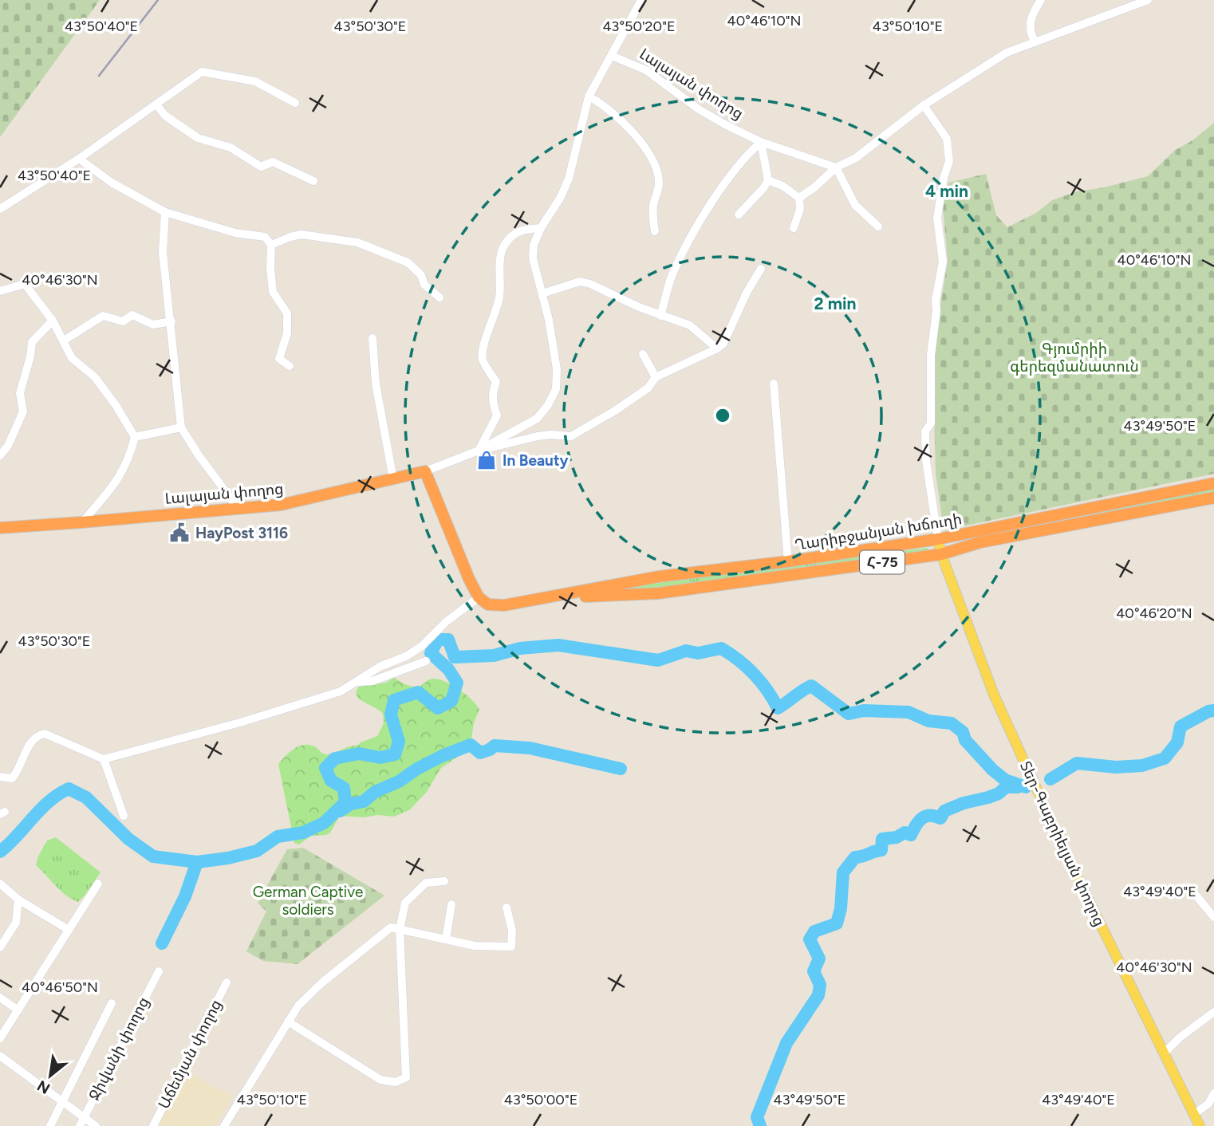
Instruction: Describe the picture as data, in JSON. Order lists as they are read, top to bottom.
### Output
{
  "streets": {
    "highway": ["Լալայան փողոց", "Ղարիբջանյան խճուղի", "Հ-75"],
    "main road": ["Տեր-Գաբրիելյան փողոց"],
    "street": ["Ջիվանի փողոց", "Աճեմյան փողոց"]
  },
  "crossings": [
    ["Ղարիբջանյան խճուղի", "Տեր-Գաբրիելյան փողոց"]
  ],
  "parks": ["Գյումրիի գերեզմանատուն", "German Captive soldiers"],
  "places": {
    "shop": ["In Beauty"],
    "public building": ["HayPost 3116"]
  },
  "north": "bottom left",
  "coordinates": [
    "40°46'10\"N",
    "43°50'40\"E",
    "43°50'30\"E",
    "43°50'20\"E",
    "43°50'10\"E",
    "40°46'30\"N",
    "43°49'50\"E",
    "40°46'20\"N",
    "43°49'40\"E",
    "40°46'50\"N",
    "43°50'00\"E"
  ],
  "rings": ["4 min", "2 min"]
}
